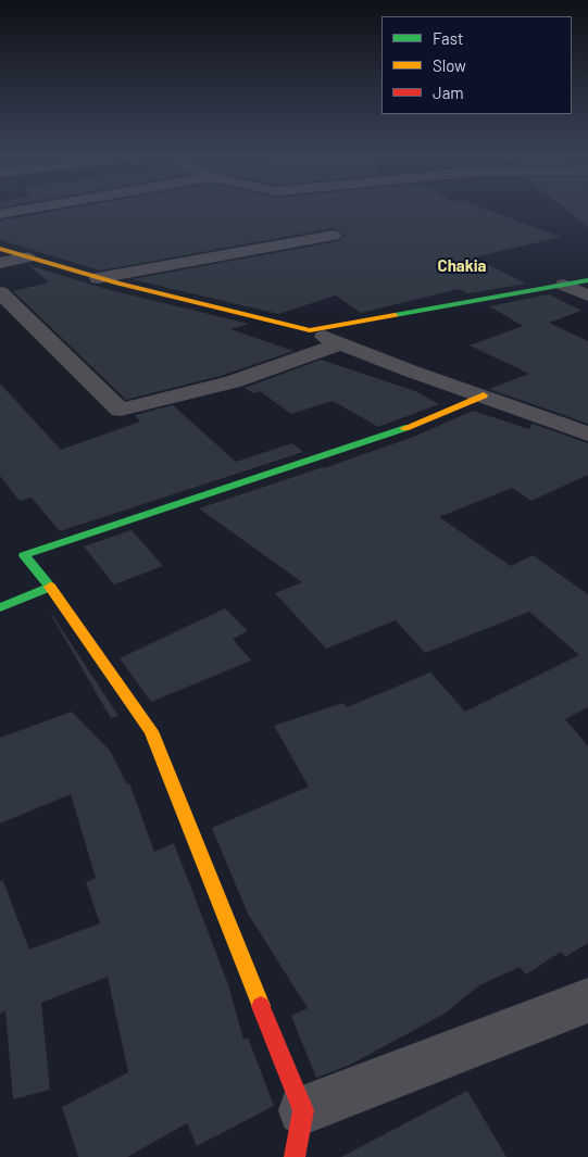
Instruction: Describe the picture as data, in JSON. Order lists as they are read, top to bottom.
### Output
{
  "districts": ["Chakia"],
  "legend": ["Fast", "Slow", "Jam"]
}
